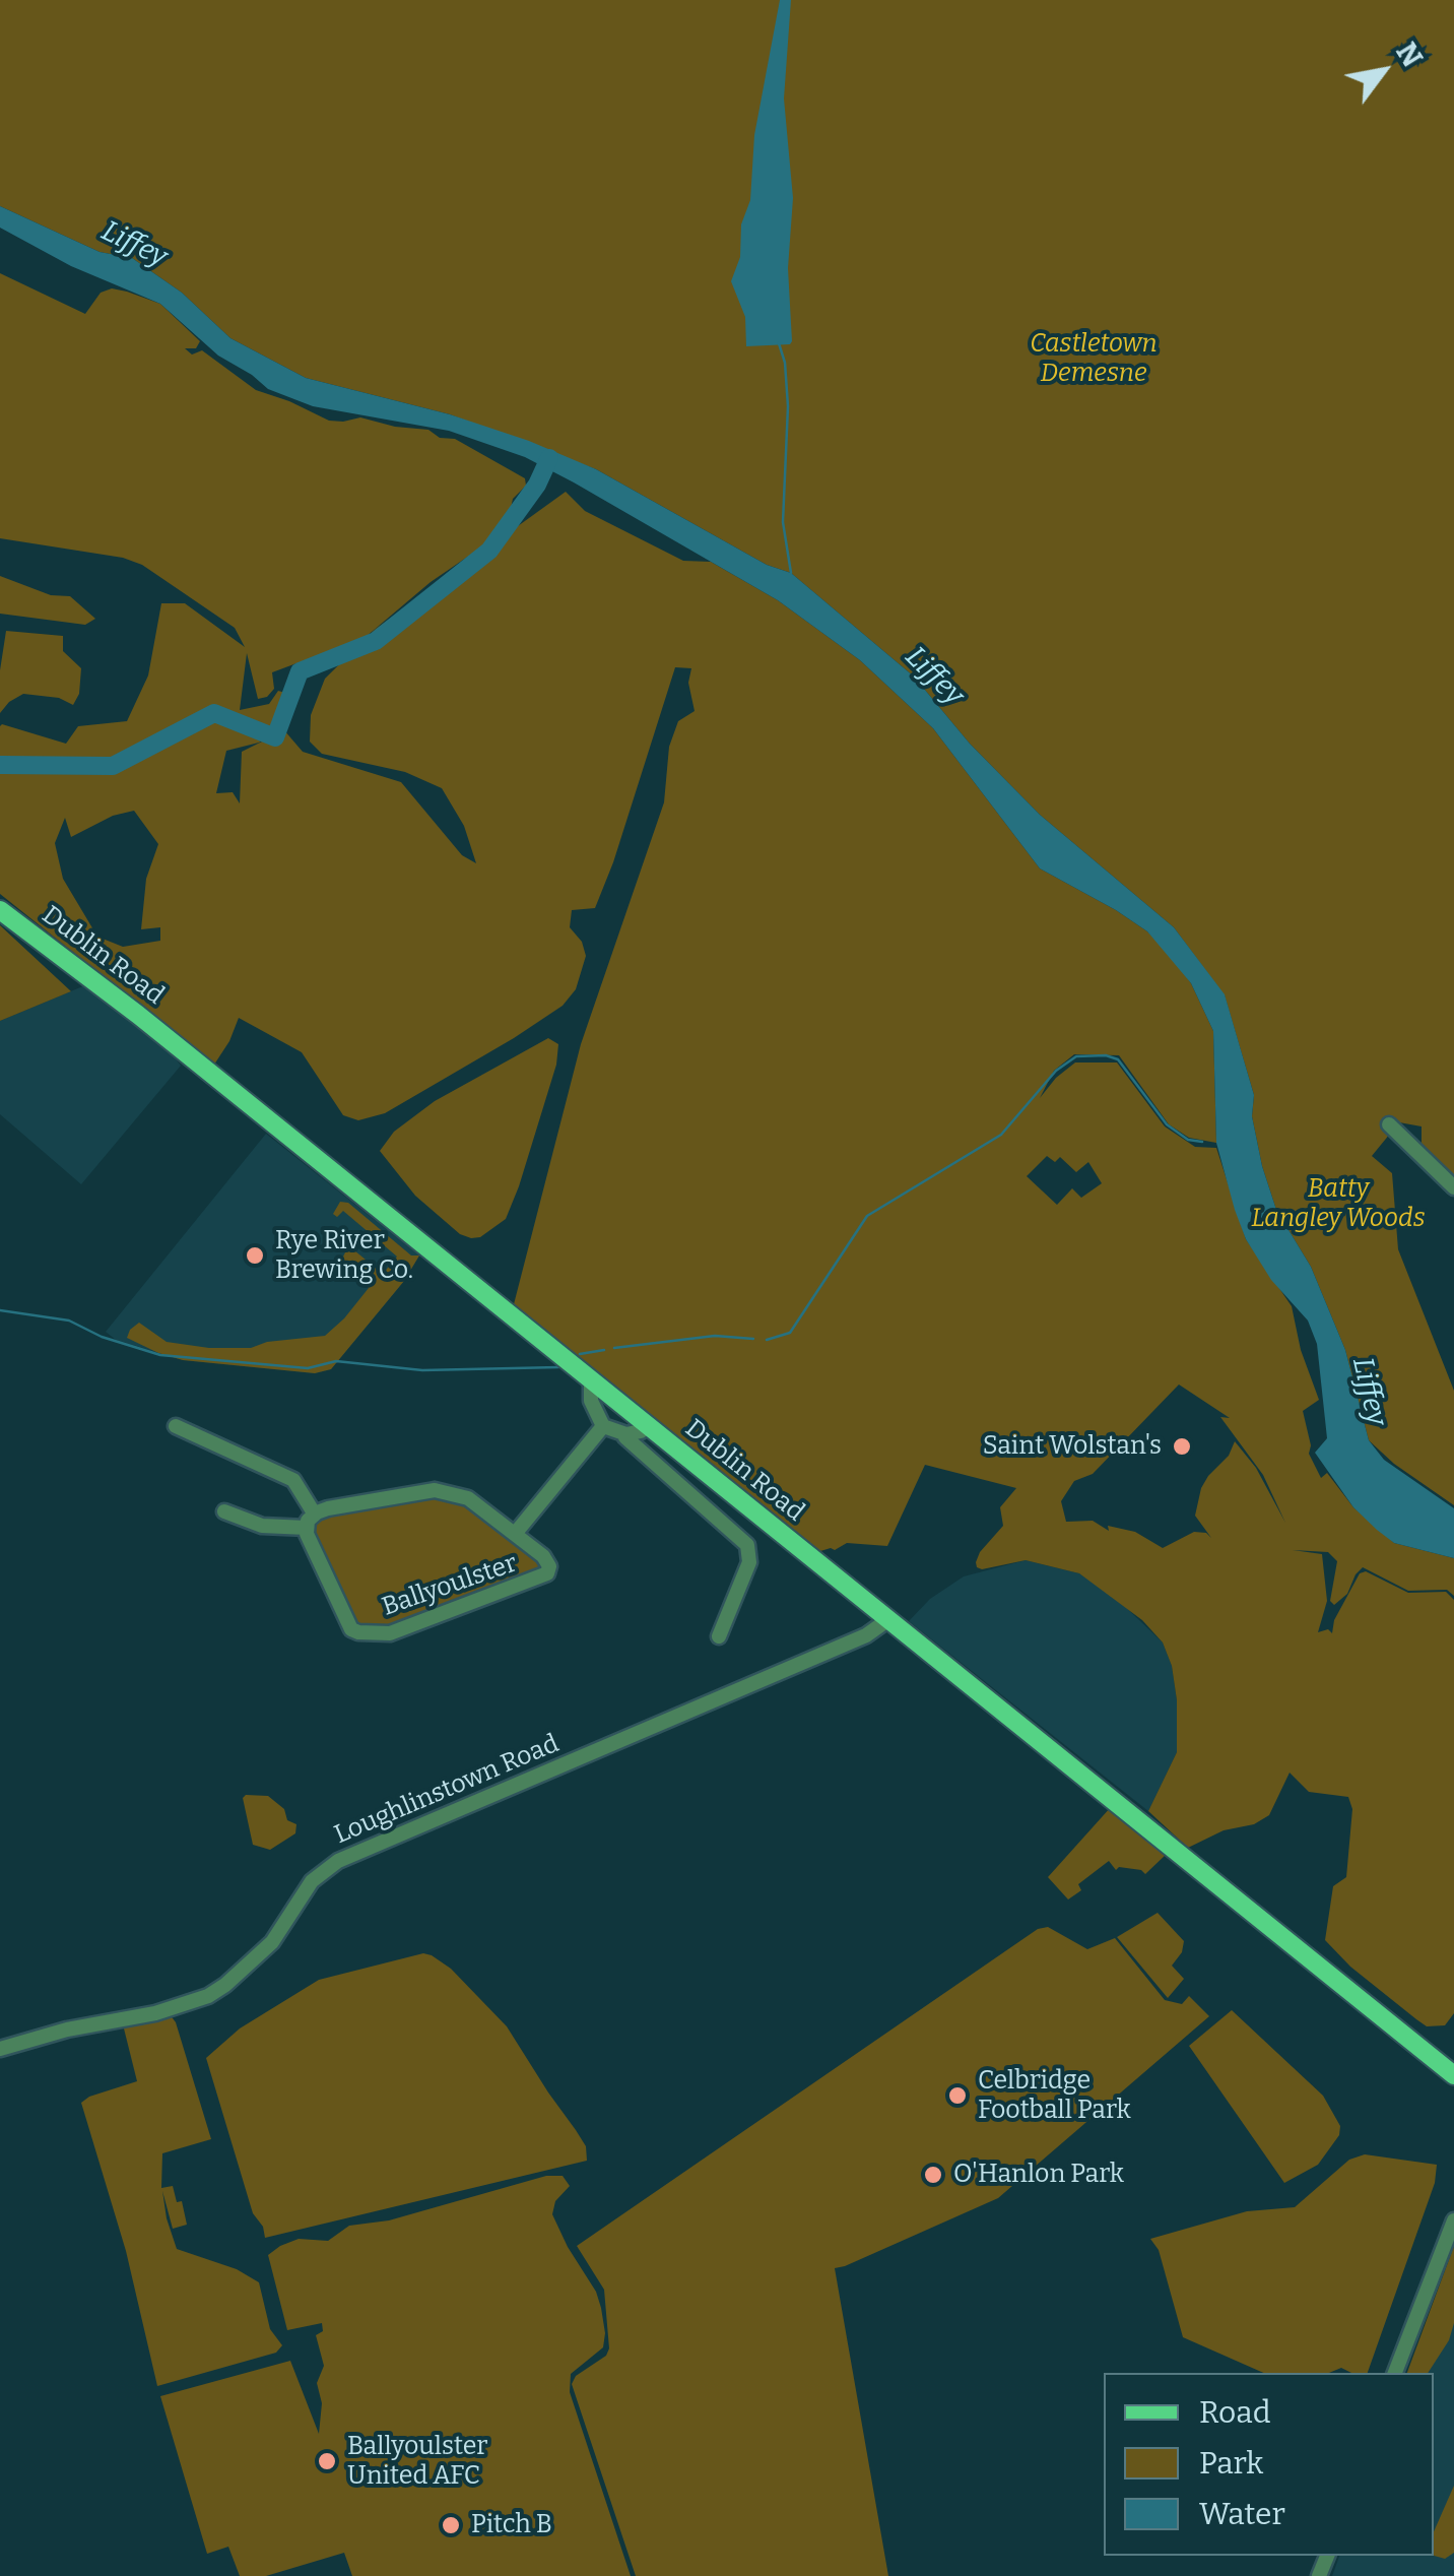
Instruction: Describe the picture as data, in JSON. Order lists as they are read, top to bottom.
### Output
{
  "streets": {
    "main road": ["Dublin Road"],
    "street": ["Ballyoulster", "Loughlinstown Road"]
  },
  "crossings": [
    ["Dublin Road", "Loughlinstown Road"]
  ],
  "water": ["Liffey"],
  "parks": ["Castletown Demesne", "Batty Langley Woods"],
  "places": [
    "Rye River Brewing Co.",
    "Saint Wolstan's",
    "Celbridge Football Park",
    "O'Hanlon Park",
    "Ballyoulster United AFC",
    "Pitch B"
  ],
  "legend": ["Road", "Park", "Water"],
  "north": "top right"
}
